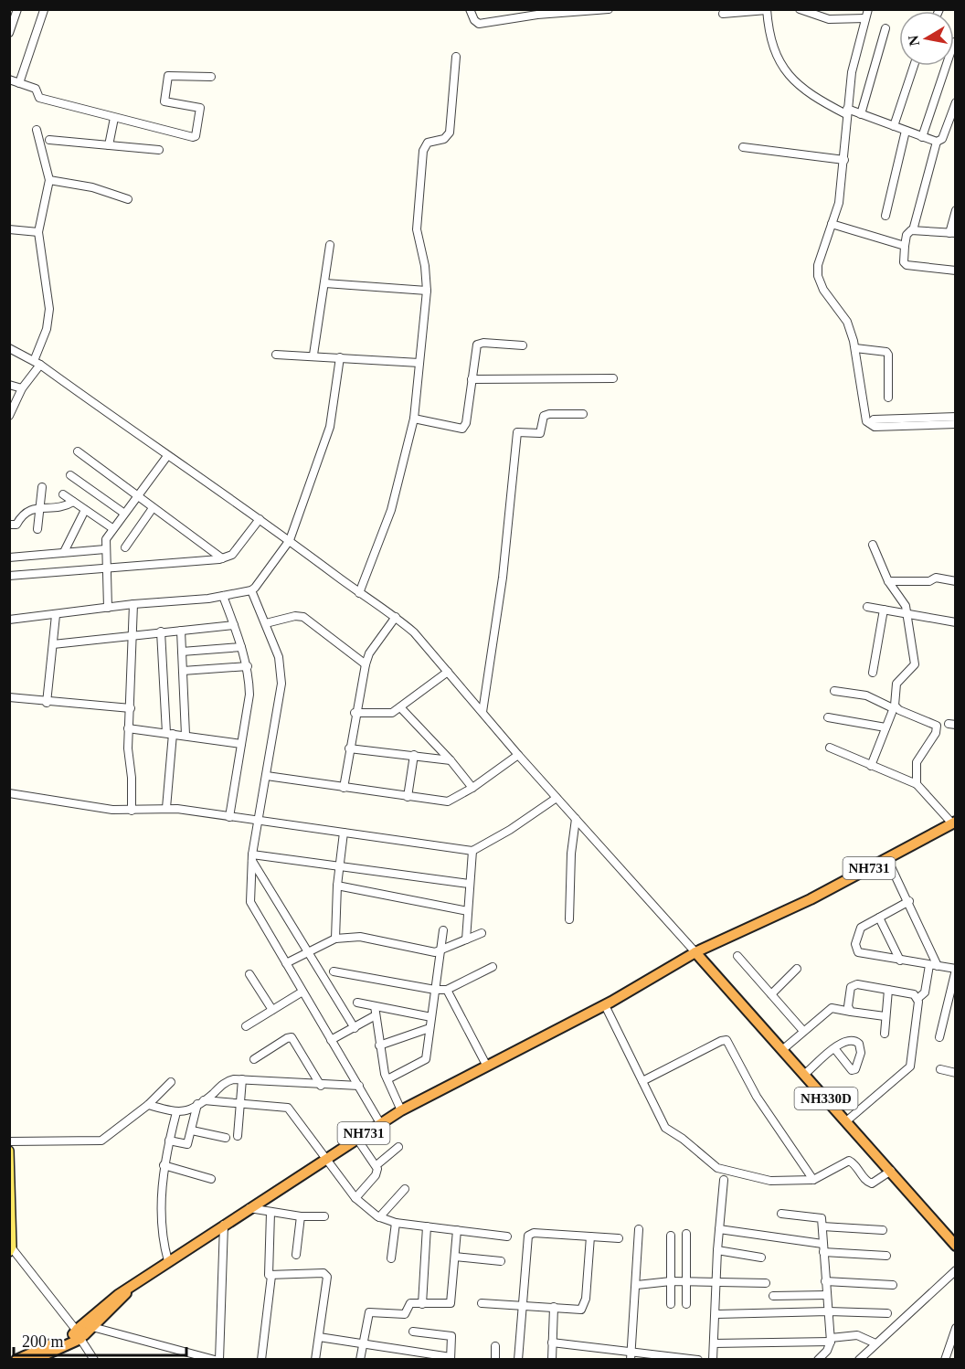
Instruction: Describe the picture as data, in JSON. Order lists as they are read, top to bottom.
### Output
{
  "streets": {
    "highway": ["NH731", "NH330D"]
  },
  "crossings": [
    ["NH731", "NH330D"]
  ],
  "scale_bar": "200 m",
  "north": "left"
}
